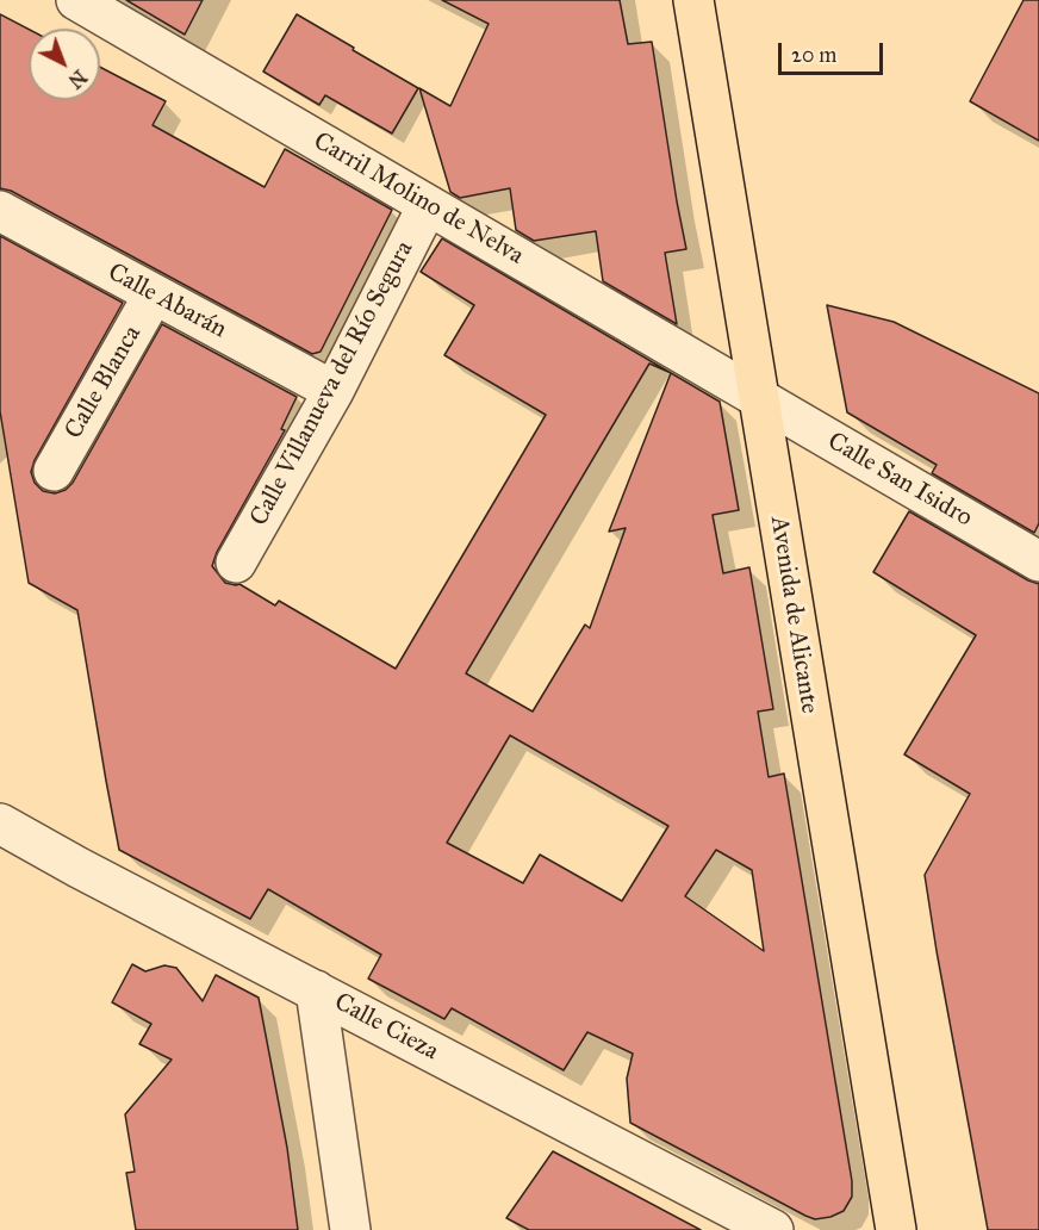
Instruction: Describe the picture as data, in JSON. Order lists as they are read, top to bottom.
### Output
{
  "streets": {
    "main road": ["Avenida de Alicante"],
    "street": [
      "Carril Molino de Nelva",
      "Calle Abarán",
      "Calle Blanca",
      "Calle Villanueva del Río Segura",
      "Calle San Isidro",
      "Calle Cieza"
    ]
  },
  "crossings": [
    ["Carril Molino de Nelva", "Calle Villanueva del Río Segura"],
    ["Carril Molino de Nelva", "Calle San Isidro"],
    ["Carril Molino de Nelva", "Avenida de Alicante"],
    ["Calle Abarán", "Calle Blanca"],
    ["Calle Abarán", "Calle Villanueva del Río Segura"],
    ["Calle San Isidro", "Avenida de Alicante"]
  ],
  "scale_bar": "20 m",
  "north": "bottom right"
}
